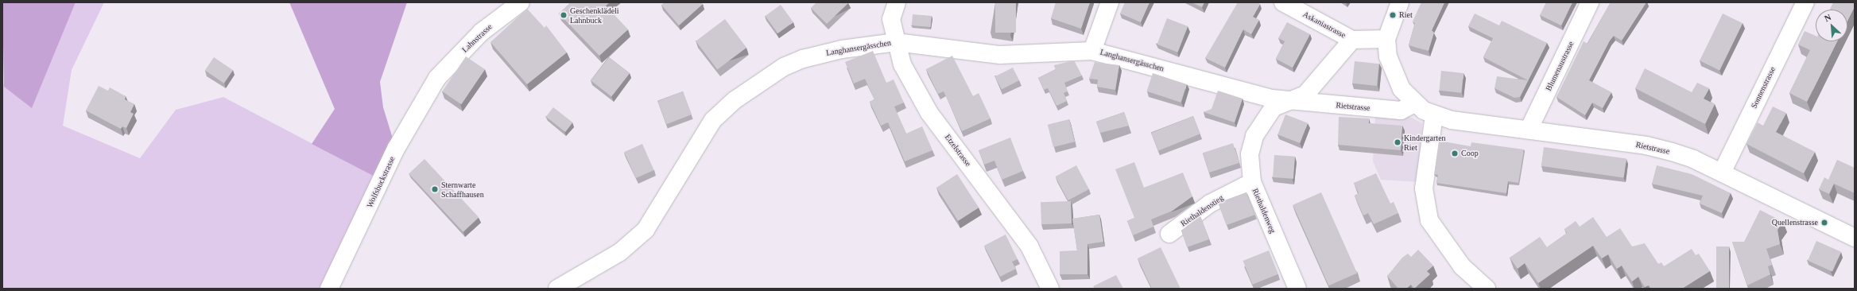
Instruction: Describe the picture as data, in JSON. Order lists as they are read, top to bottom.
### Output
{
  "streets": {
    "street": [
      "Askaniastrasse",
      "Lahnstrasse",
      "Langhansergässchen",
      "Blumenaustrasse",
      "Sonnenstrasse",
      "Rietstrasse",
      "Etzelstrasse",
      "Wolfsbuckstrasse",
      "Riethaldenstieg",
      "Riethaldenweg"
    ]
  },
  "crossings": [
    ["Askaniastrasse", "Rietstrasse"],
    ["Askaniastrasse", "Riethaldenweg"],
    ["Lahnstrasse", "Wolfsbuckstrasse"],
    ["Langhansergässchen", "Rietstrasse"],
    ["Langhansergässchen", "Etzelstrasse"],
    ["Langhansergässchen", "Riethaldenweg"],
    ["Blumenaustrasse", "Rietstrasse"],
    ["Sonnenstrasse", "Rietstrasse"],
    ["Rietstrasse", "Riethaldenweg"],
    ["Riethaldenstieg", "Riethaldenweg"]
  ],
  "places": [
    "Geschenklädeli Lahnbuck",
    "Riet",
    "Kindergarten Riet",
    "Coop",
    "Sternwarte Schaffhausen",
    "Quellenstrasse"
  ],
  "north": "top left"
}
